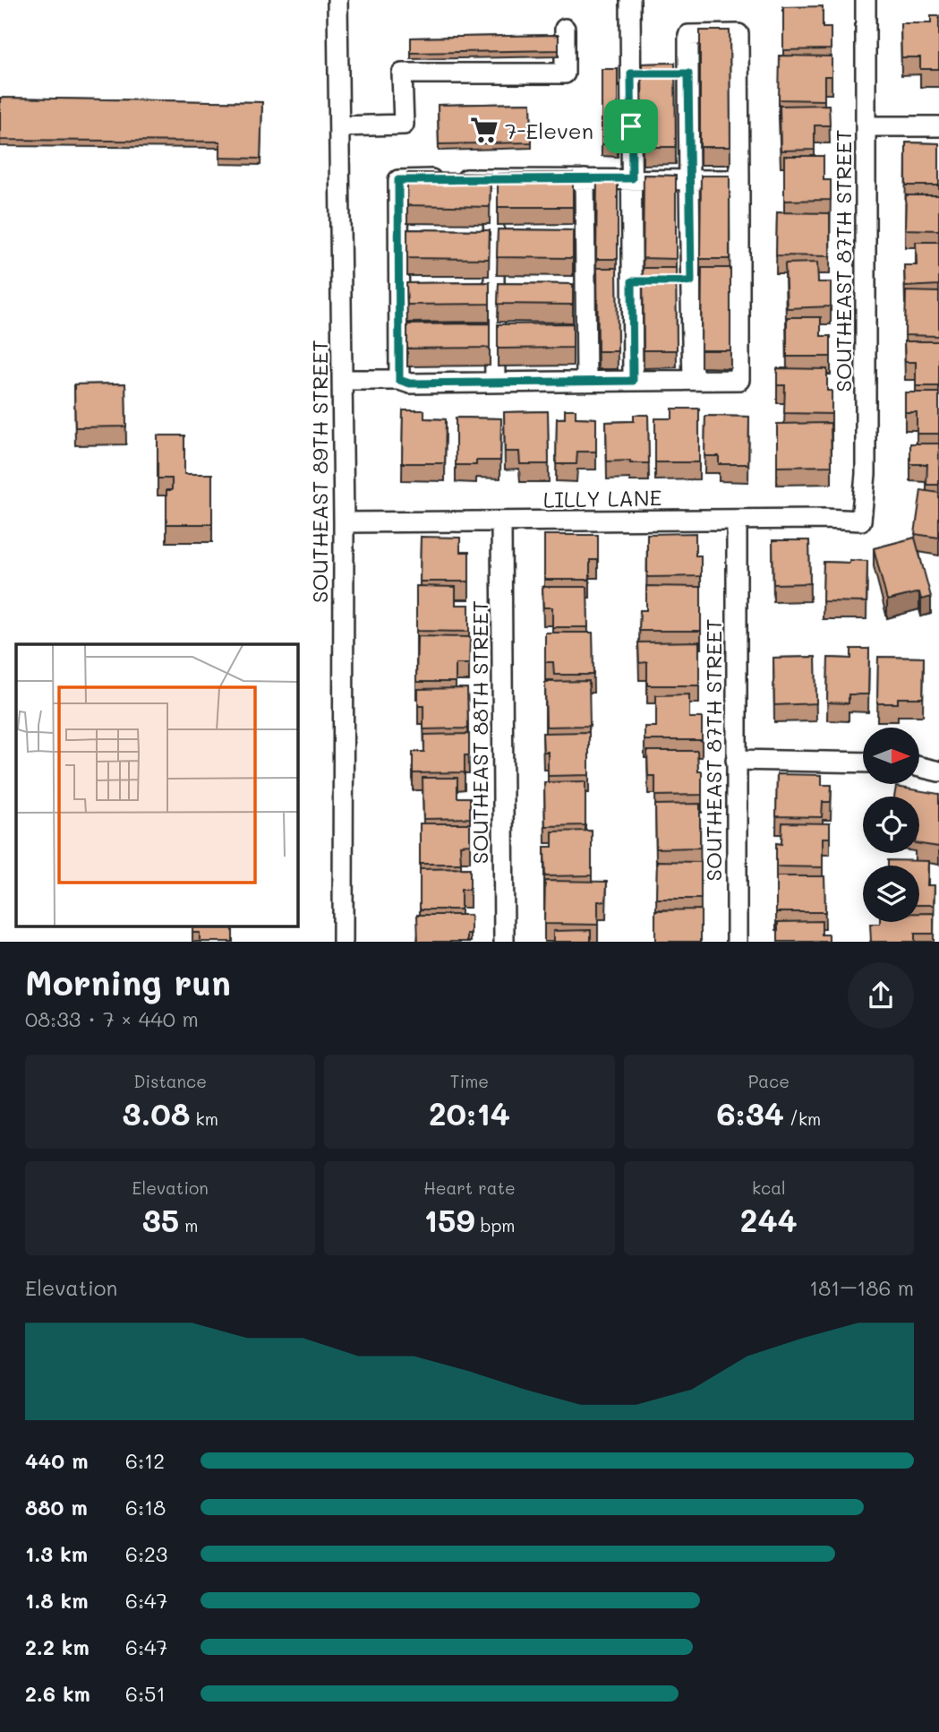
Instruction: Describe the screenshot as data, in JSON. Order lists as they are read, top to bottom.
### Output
{
  "streets": {
    "street": [
      "SOUTHEAST 87TH STREET",
      "SOUTHEAST 89TH STREET",
      "LILLY LANE",
      "SOUTHEAST 88TH STREET"
    ]
  },
  "crossings": [
    ["SOUTHEAST 87TH STREET", "LILLY LANE"],
    ["SOUTHEAST 89TH STREET", "LILLY LANE"],
    ["LILLY LANE", "SOUTHEAST 88TH STREET"]
  ],
  "places": {
    "supermarket": ["7-Eleven"]
  },
  "north": "right",
  "page": {
    "heading": ["Morning run", "08:33 · 7 × 440 m"],
    "stats": [
      ["Distance", "3.08 km"],
      ["Time", "20:14"],
      ["Pace", "6:34 /km"],
      ["Elevation", "35 m"],
      ["Heart rate", "159 bpm"],
      ["kcal", "244"]
    ],
    "chart": ["Elevation", "181–186 m"],
    "list": [
      {
        "name": "440 m",
        "note": "6:12"
      },
      {
        "name": "880 m",
        "note": "6:18"
      },
      {
        "name": "1.3 km",
        "note": "6:23"
      },
      {
        "name": "1.8 km",
        "note": "6:47"
      },
      {
        "name": "2.2 km",
        "note": "6:47"
      },
      {
        "name": "2.6 km",
        "note": "6:51"
      }
    ]
  }
}
